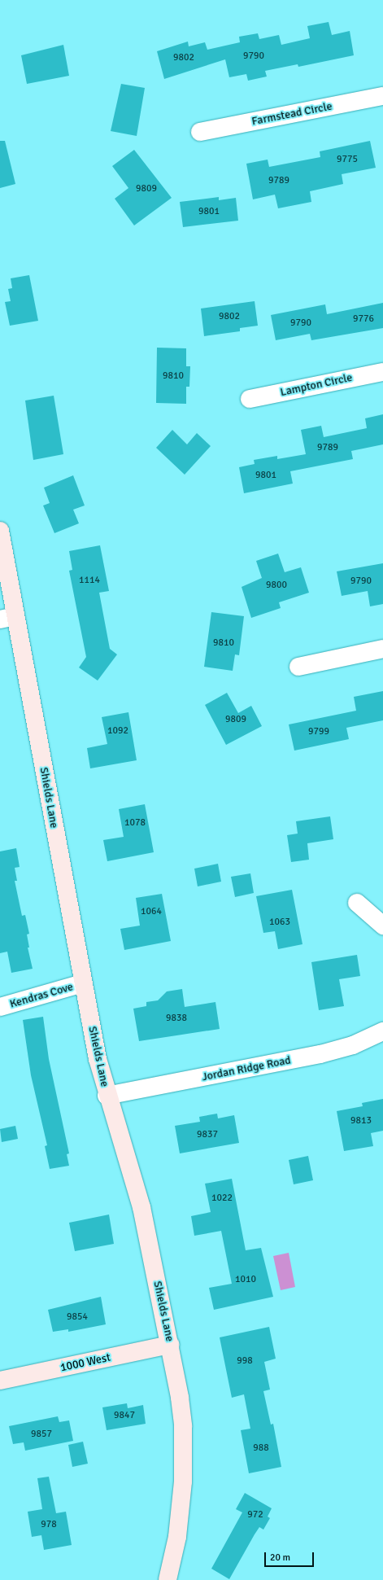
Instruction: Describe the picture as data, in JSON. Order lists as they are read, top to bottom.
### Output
{
  "streets": {
    "main road": ["Shields Lane", "1000 West"],
    "street": [
      "Farmstead Circle",
      "Lampton Circle",
      "Kendras Cove",
      "Jordan Ridge Road"
    ]
  },
  "crossings": [
    ["Shields Lane", "Kendras Cove"],
    ["Shields Lane", "Jordan Ridge Road"],
    ["Shields Lane", "1000 West"]
  ],
  "house_numbers": [
    "9790",
    "9802",
    "9775",
    "9789",
    "9809",
    "9801",
    "9802",
    "9776",
    "9790",
    "9810",
    "9789",
    "9801",
    "1114",
    "9790",
    "9800",
    "9810",
    "9809",
    "1092",
    "9799",
    "1078",
    "1064",
    "1063",
    "9838",
    "9813",
    "9837",
    "1022",
    "1010",
    "9854",
    "998",
    "9847",
    "9857",
    "988",
    "972",
    "978"
  ],
  "scale_bar": "20 m"
}
